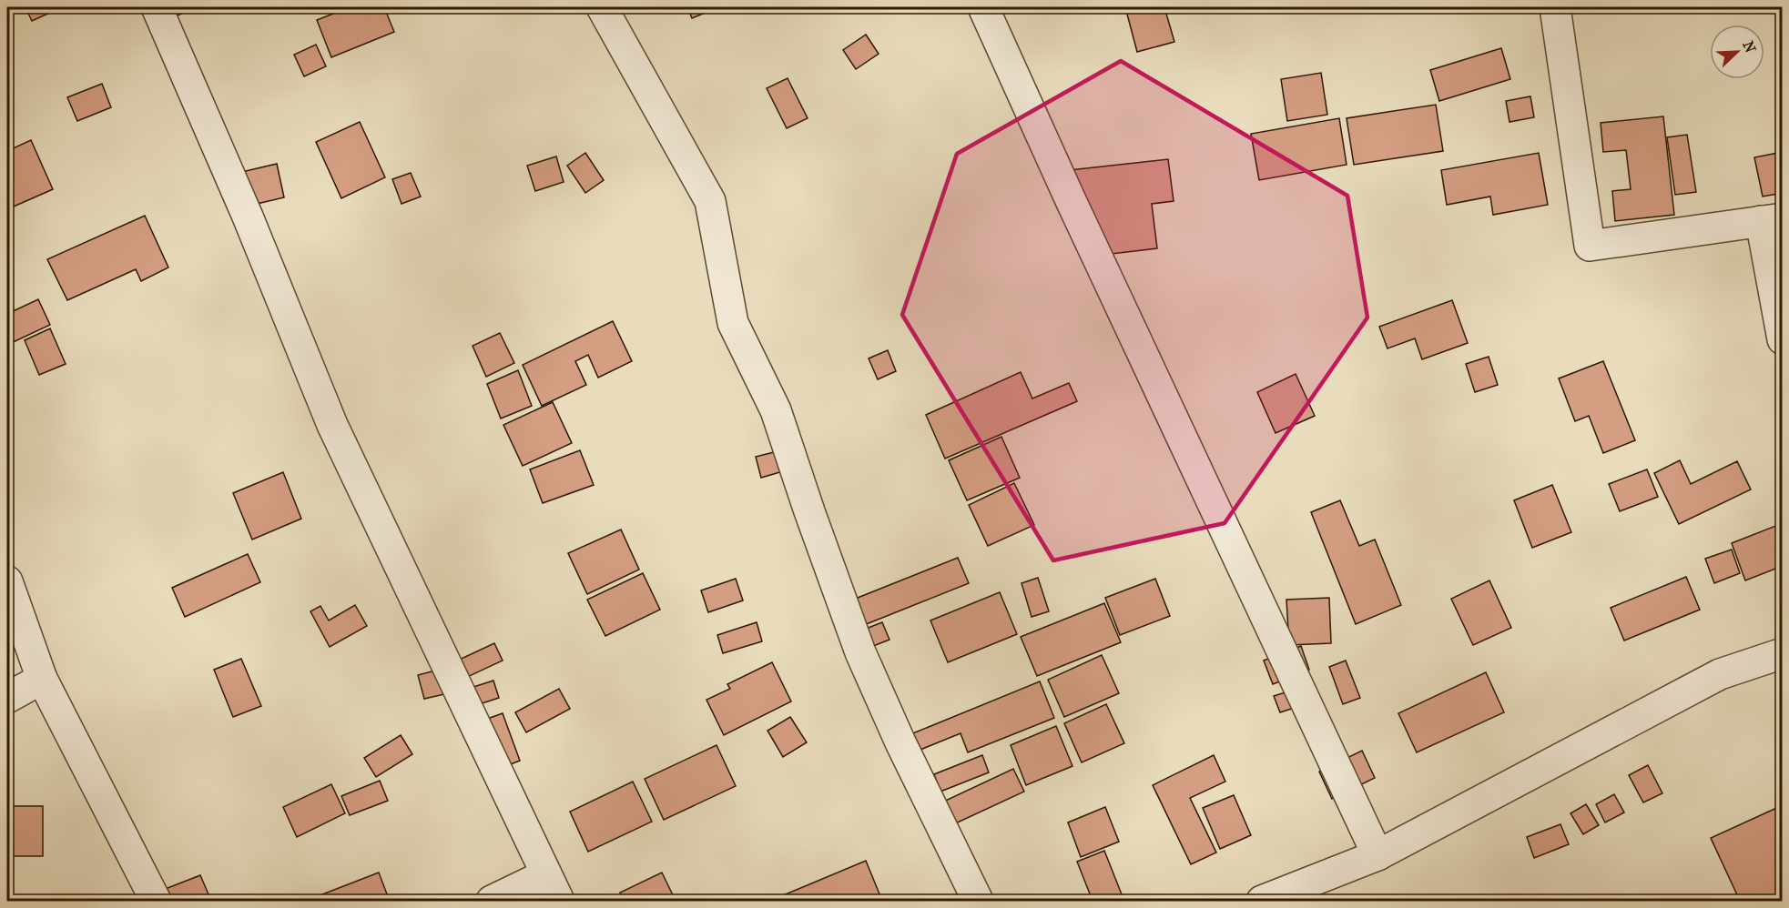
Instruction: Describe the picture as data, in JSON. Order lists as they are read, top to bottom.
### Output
{
  "north": "top right"
}
